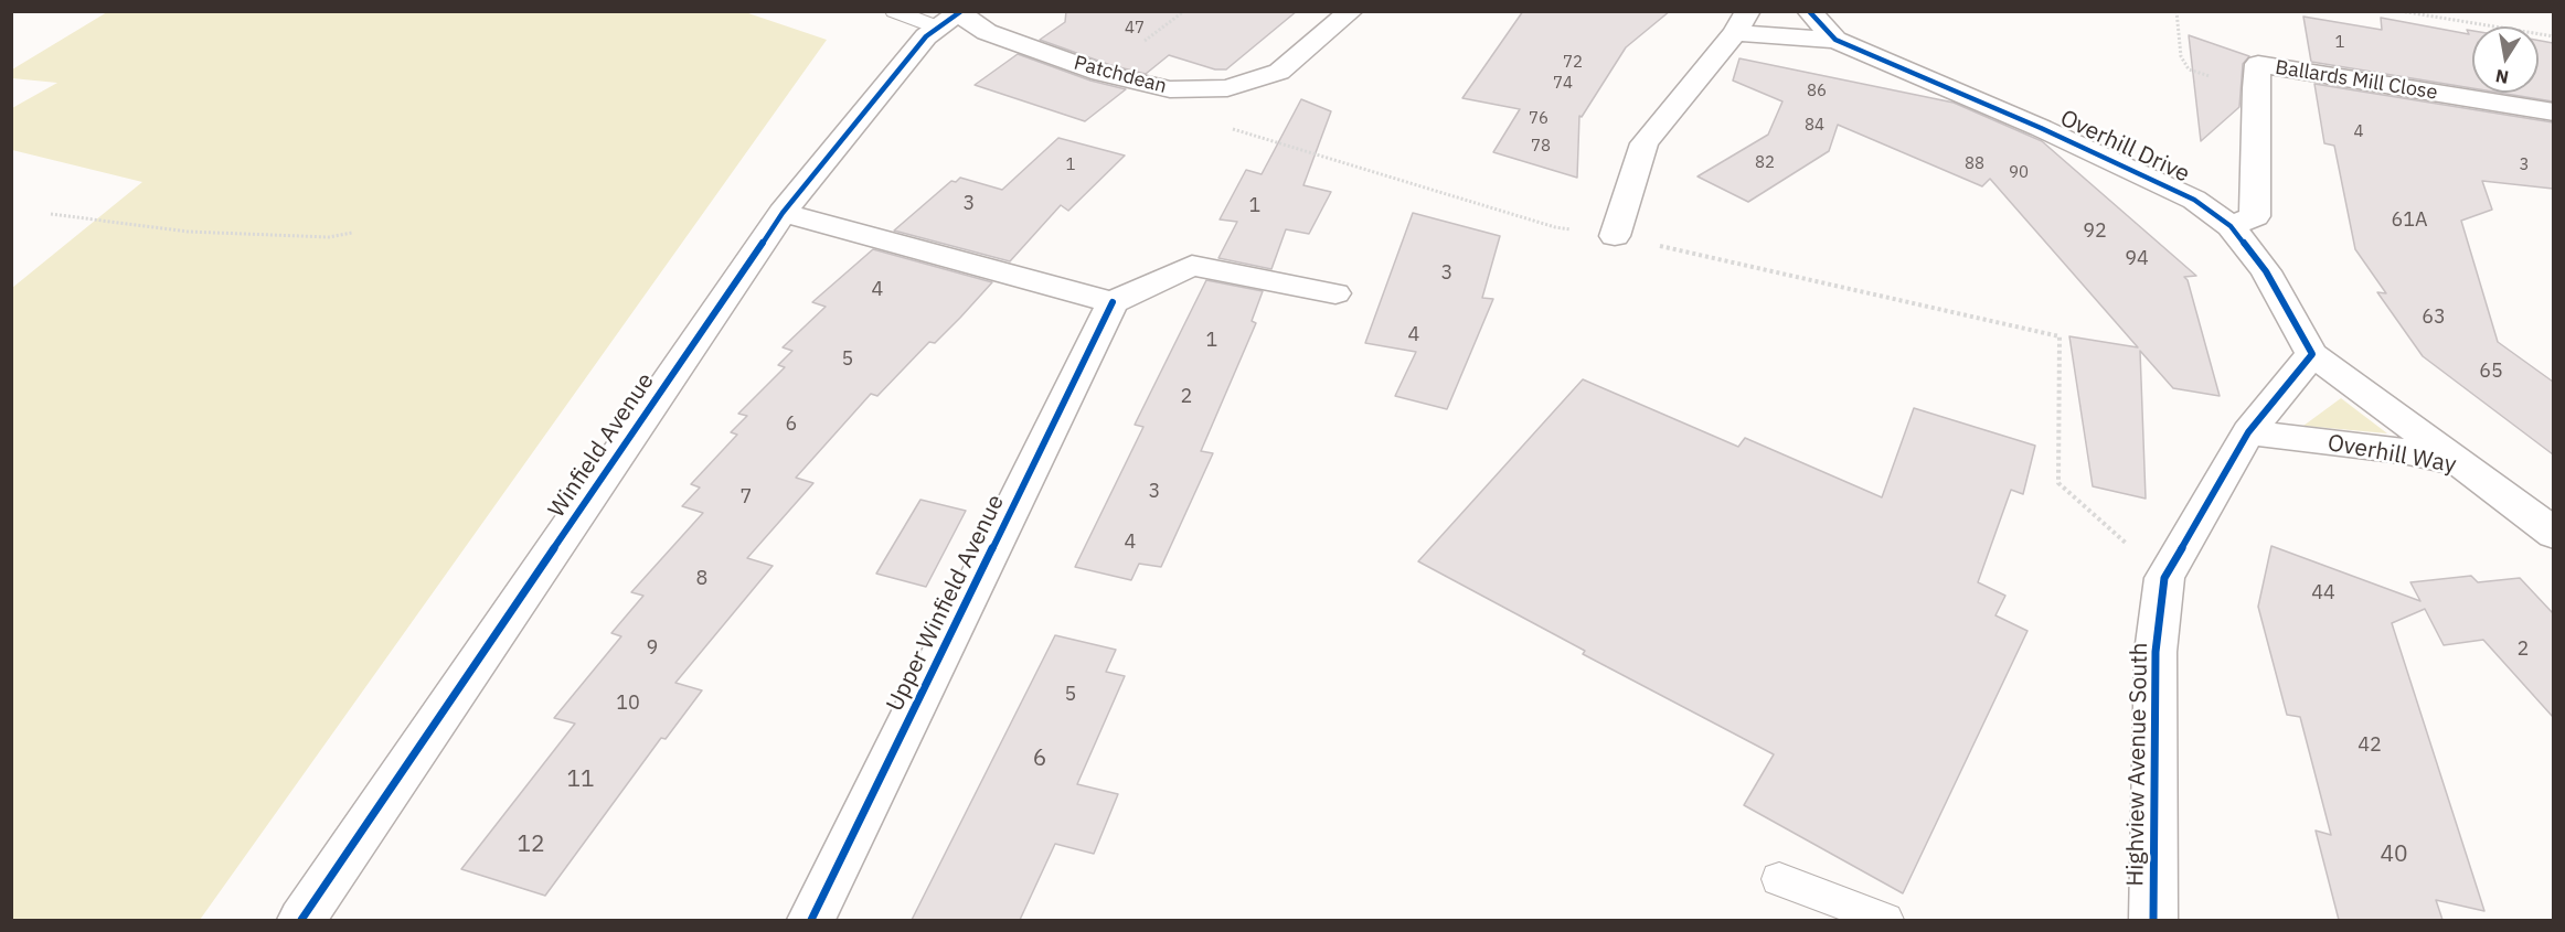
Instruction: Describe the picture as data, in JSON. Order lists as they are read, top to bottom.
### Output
{
  "streets": {
    "street": [
      "Patchdean",
      "Ballards Mill Close",
      "Overhill Drive",
      "Winfield Avenue",
      "Overhill Way",
      "Upper Winfield Avenue",
      "Highview Avenue South"
    ]
  },
  "crossings": [
    ["Patchdean", "Winfield Avenue"],
    ["Ballards Mill Close", "Overhill Drive"],
    ["Overhill Drive", "Overhill Way"],
    ["Overhill Way", "Highview Avenue South"]
  ],
  "house_numbers": [
    "47",
    "1",
    "72",
    "74",
    "86",
    "76",
    "84",
    "4",
    "78",
    "82",
    "88",
    "1",
    "3",
    "90",
    "3",
    "1",
    "61A",
    "92",
    "94",
    "3",
    "4",
    "63",
    "4",
    "1",
    "5",
    "65",
    "2",
    "6",
    "3",
    "7",
    "4",
    "8",
    "44",
    "9",
    "2",
    "5",
    "10",
    "42",
    "6",
    "11",
    "12",
    "40"
  ],
  "north": "bottom"
}
